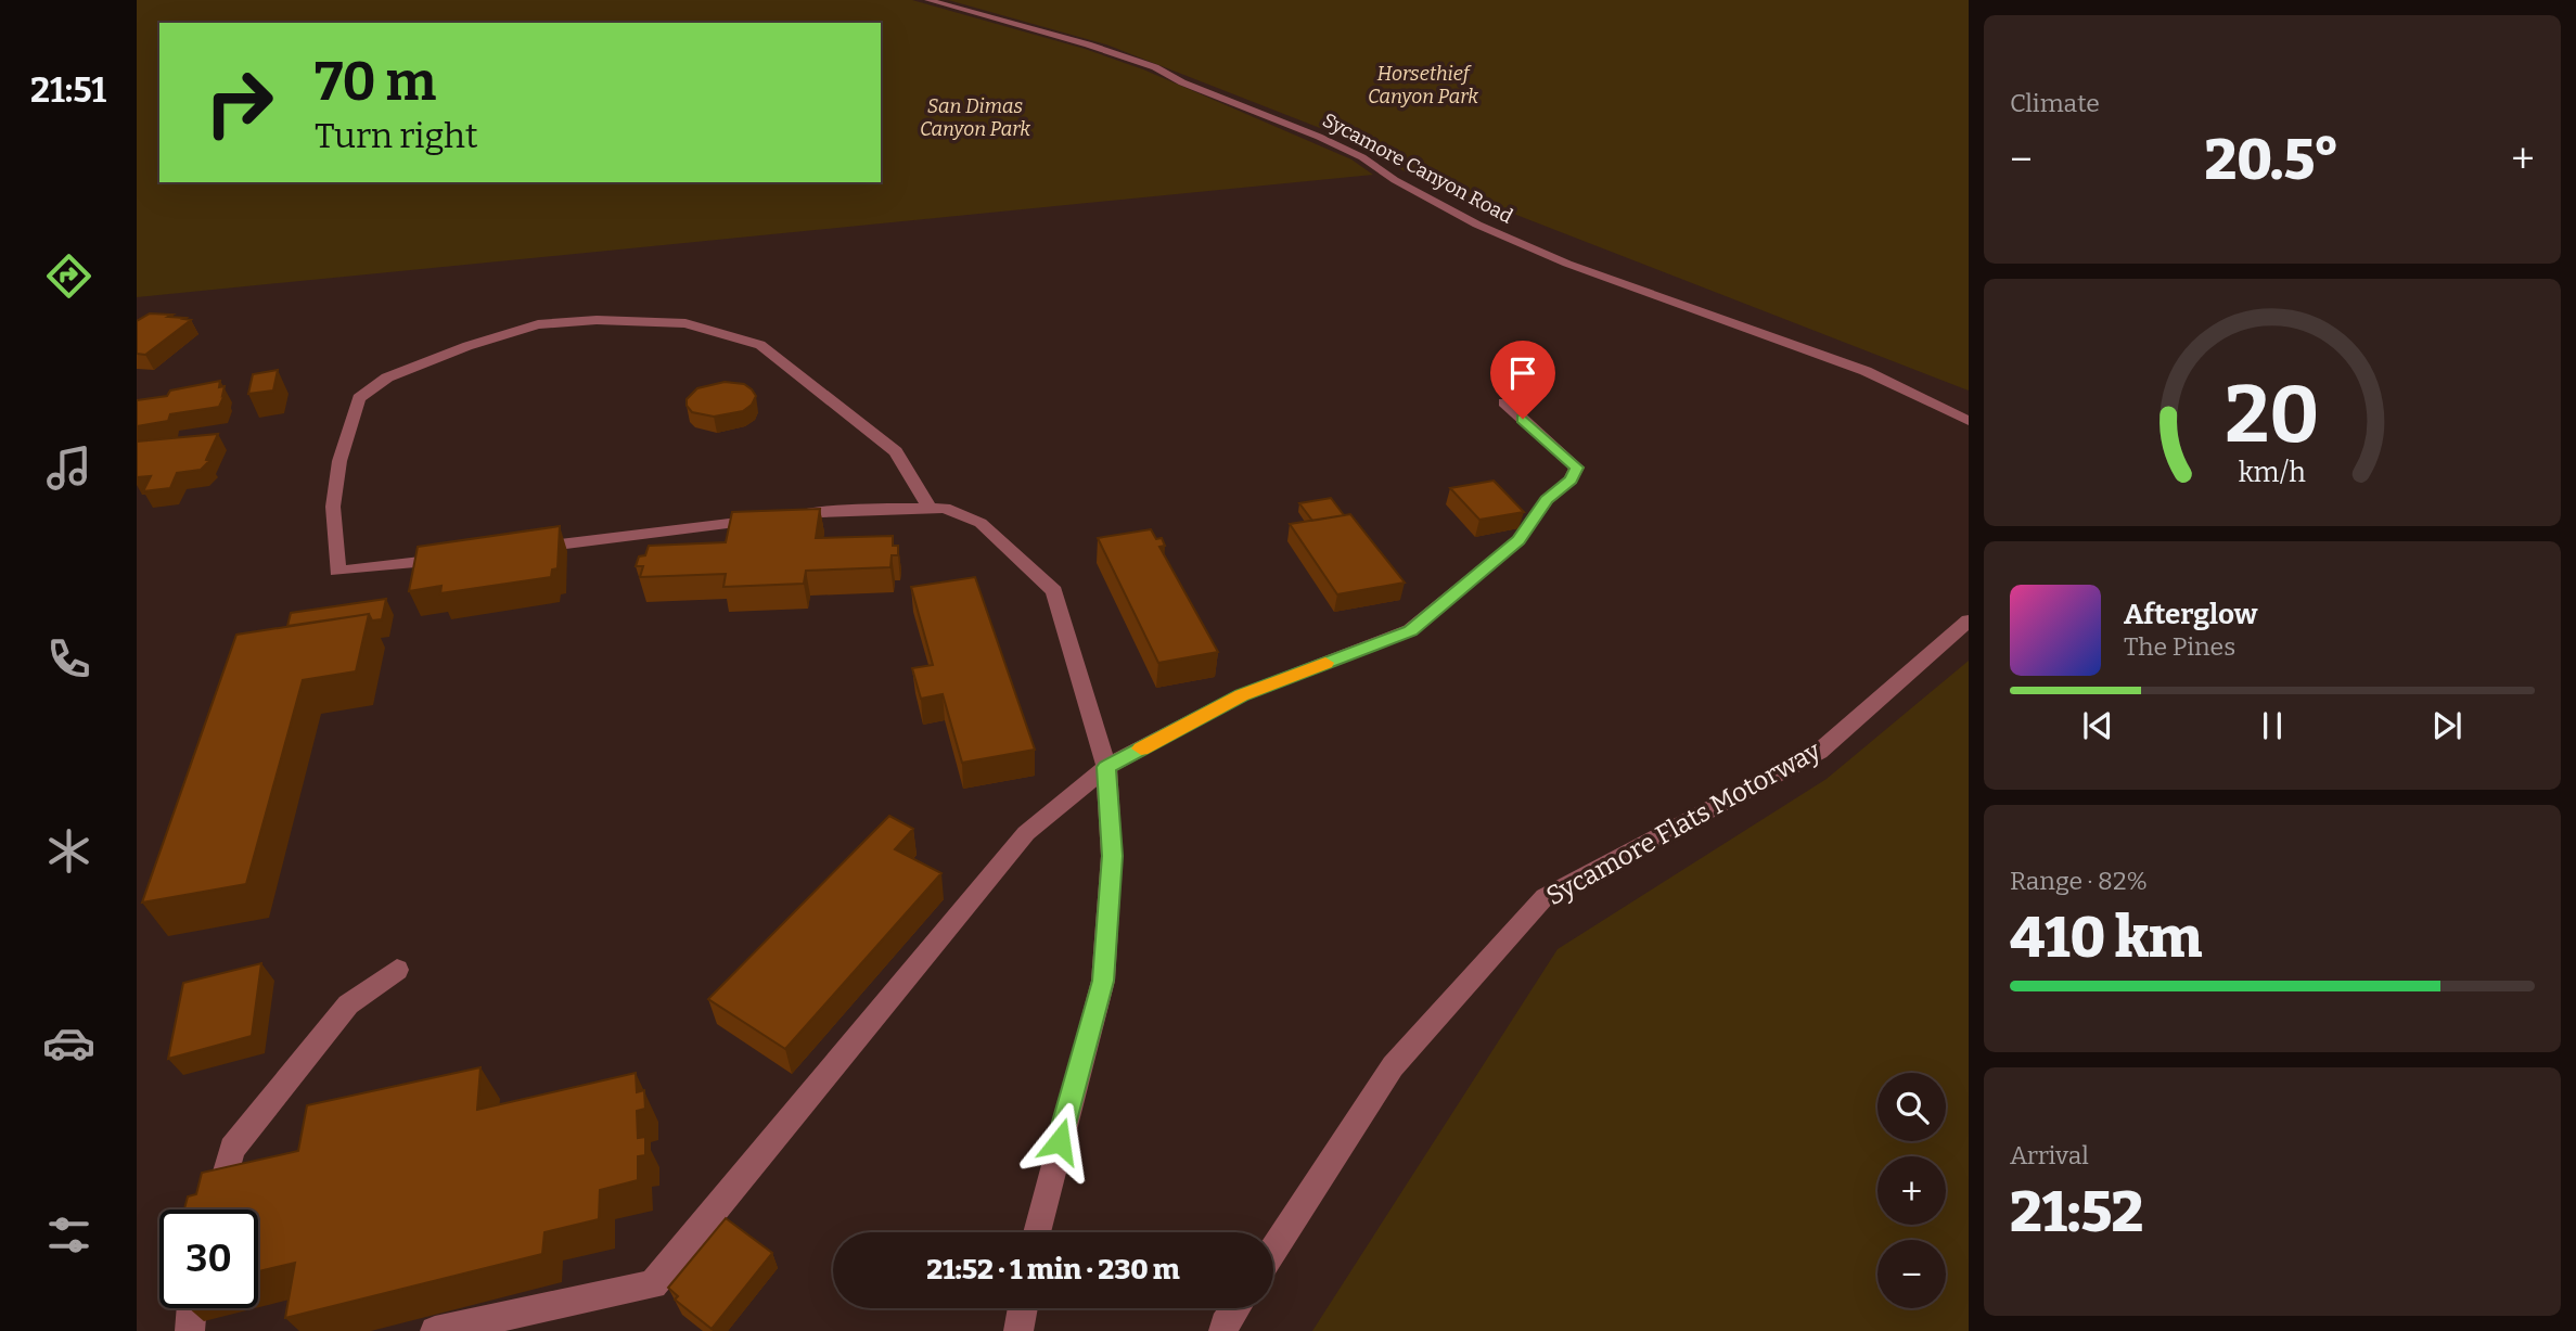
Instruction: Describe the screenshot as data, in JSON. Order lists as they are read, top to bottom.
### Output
{
  "streets": {
    "street": ["Sycamore Canyon Road", "Sycamore Flats Motorway"]
  },
  "parks": ["Horsethief Canyon Park", "San Dimas Canyon Park"],
  "page": {
    "tabs": "21:51",
    "tile": [
      "Climate",
      ["Range · 82%", "410 km"],
      ["Arrival", "21:52"]
    ],
    "turn": ["70 m", "Turn right"],
    "heat": ["−", "20.5°", "+"],
    "song": ["Afterglow", "The Pines"],
    "map_buttons": ["+", "−"],
    "limit": "30",
    "trip": "21:52 · 1 min · 230 m",
    "gauge": ["20", "km/h"]
  }
}
